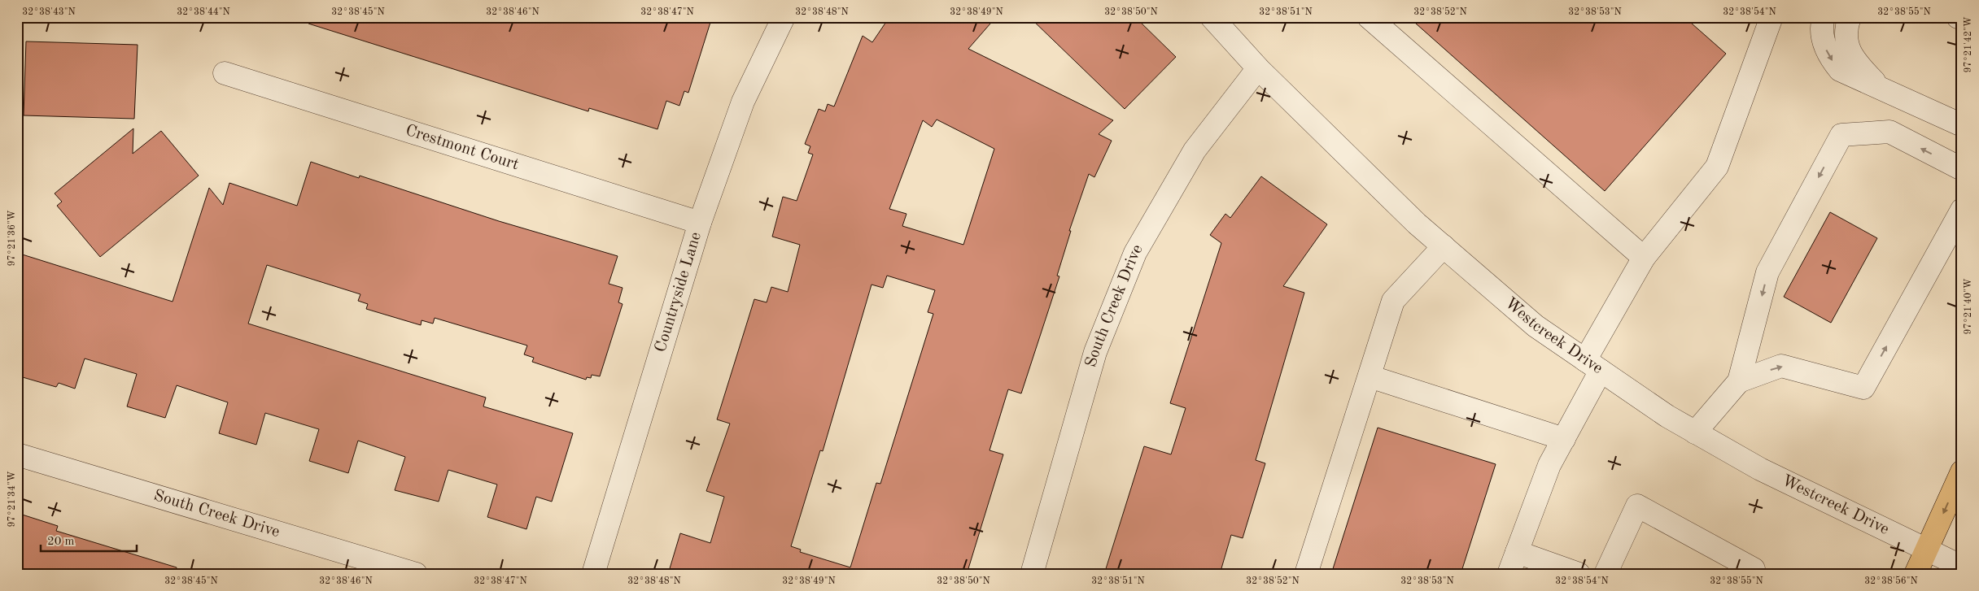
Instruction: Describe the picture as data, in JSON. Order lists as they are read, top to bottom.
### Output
{
  "streets": {
    "street": [
      "Crestmont Court",
      "Countryside Lane",
      "South Creek Drive",
      "Westcreek Drive"
    ]
  },
  "crossings": [
    ["Crestmont Court", "Countryside Lane"],
    ["South Creek Drive", "Westcreek Drive"]
  ],
  "scale_bar": "20 m",
  "coordinates": [
    "32°38'43\"N",
    "32°38'44\"N",
    "32°38'45\"N",
    "32°38'46\"N",
    "32°38'47\"N",
    "32°38'48\"N",
    "32°38'49\"N",
    "32°38'50\"N",
    "32°38'51\"N",
    "32°38'52\"N",
    "32°38'53\"N",
    "32°38'54\"N",
    "32°38'55\"N",
    "97°21'42\"W",
    "97°21'36\"W",
    "97°21'40\"W",
    "97°21'34\"W",
    "32°38'56\"N"
  ]
}
